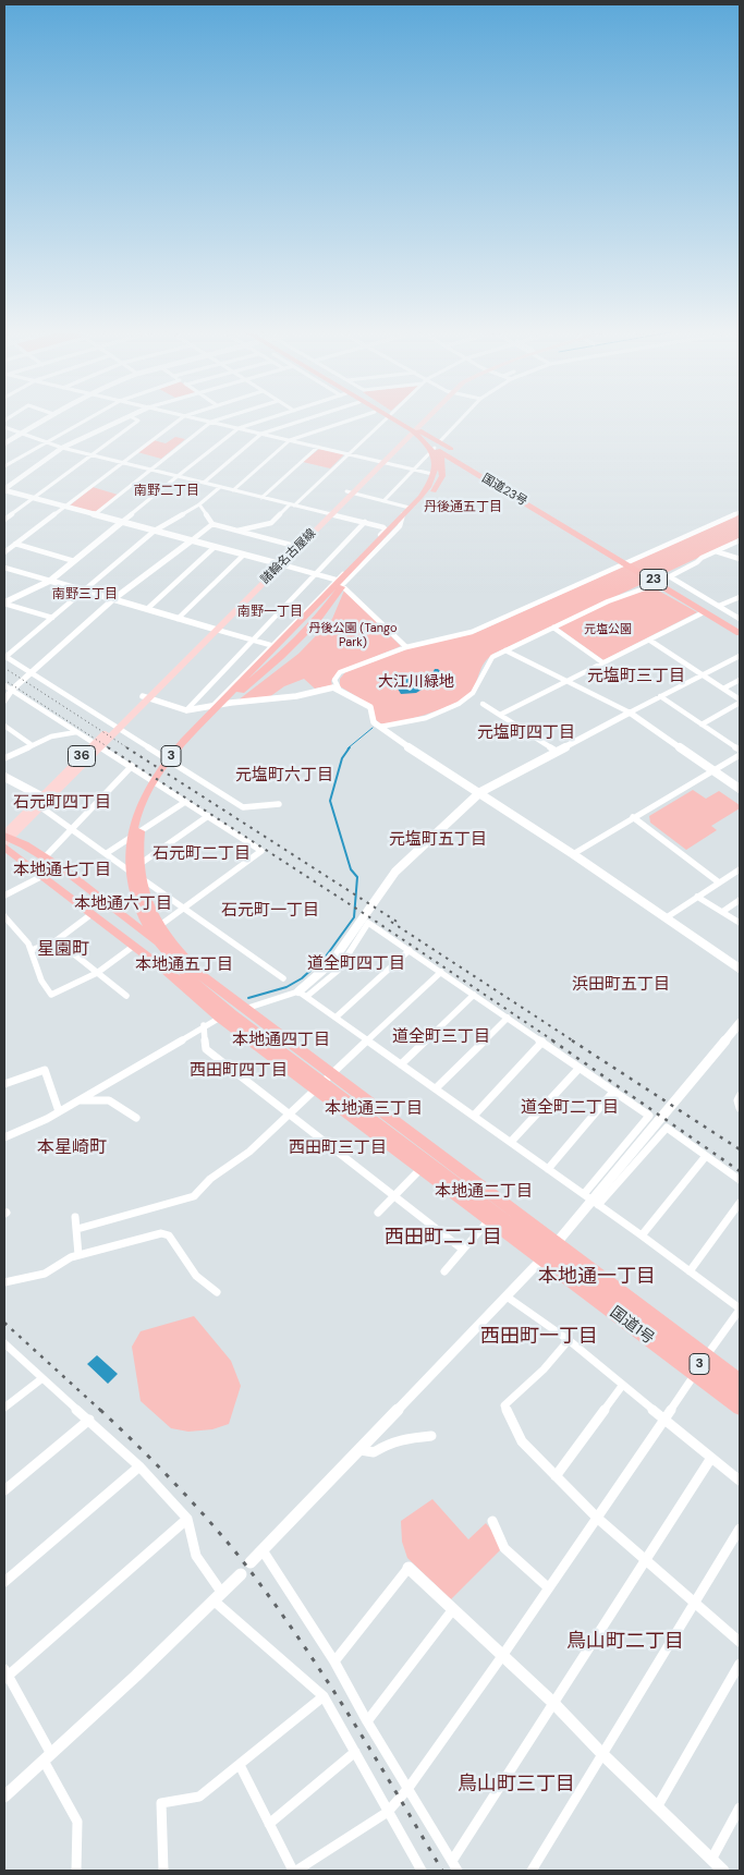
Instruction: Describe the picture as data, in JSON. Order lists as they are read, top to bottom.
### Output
{
  "streets": {
    "highway": [
      "国道23号",
      "23",
      "3",
      "国道1号"
    ],
    "main road": ["諸輪名古屋線", "36"]
  },
  "crossings": [
    ["国道23号", "諸輪名古屋線"],
    ["諸輪名古屋線", "国道1号"],
    ["3", "国道1号"]
  ],
  "districts": [
    "南野二丁目",
    "丹後通五丁目",
    "南野三丁目",
    "南野一丁目",
    "元塩町三丁目",
    "元塩町四丁目",
    "元塩町六丁目",
    "石元町四丁目",
    "元塩町五丁目",
    "石元町二丁目",
    "本地通七丁目",
    "本地通六丁目",
    "石元町一丁目",
    "星園町",
    "道全町四丁目",
    "本地通五丁目",
    "浜田町五丁目",
    "道全町三丁目",
    "本地通四丁目",
    "西田町四丁目",
    "道全町二丁目",
    "本地通三丁目",
    "本星崎町",
    "西田町三丁目",
    "本地通二丁目",
    "西田町二丁目",
    "本地通一丁目",
    "西田町一丁目",
    "鳥山町二丁目",
    "鳥山町三丁目"
  ],
  "parks": ["丹後公園 (Tango Park)", "元塩公園", "大江川緑地"]
}
